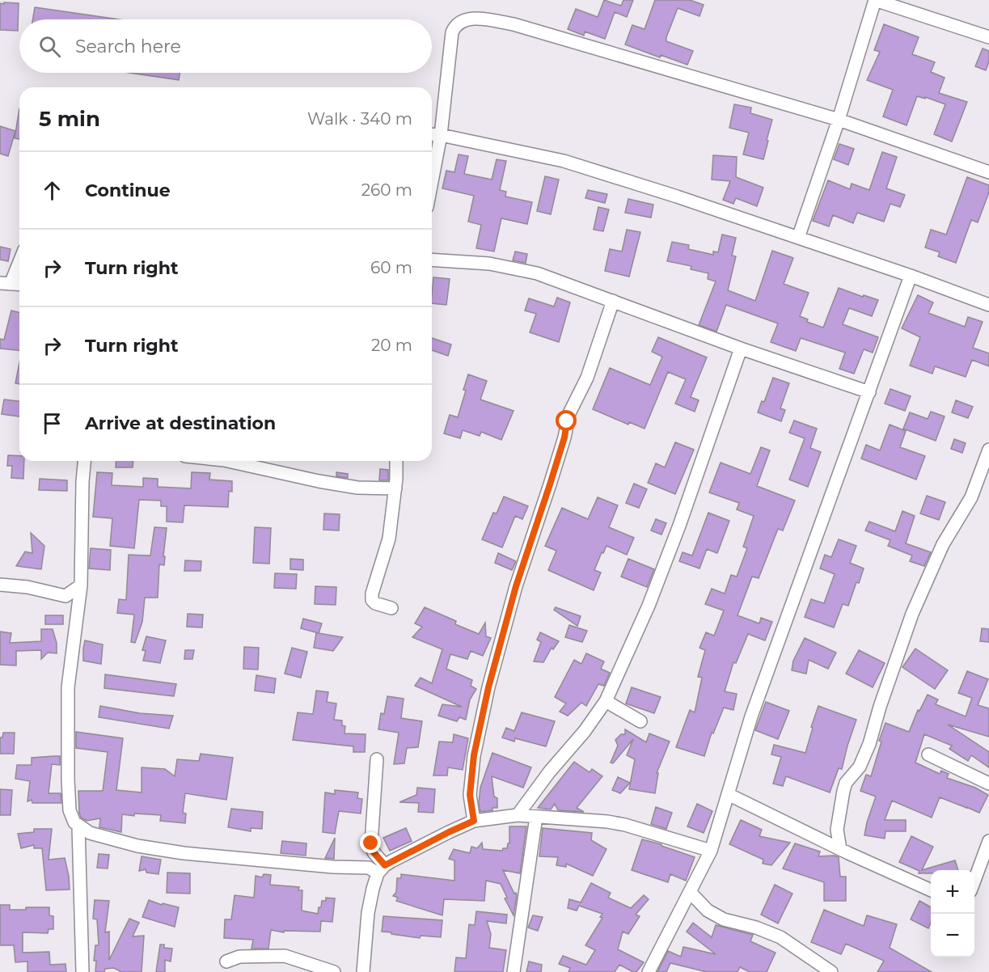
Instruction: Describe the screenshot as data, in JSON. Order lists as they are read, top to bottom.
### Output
{
  "page": {
    "search": "Search here",
    "heading": ["5 min", "Walk · 340 m"],
    "list": [
      ["Continue", "260 m"],
      ["Turn right", "60 m"],
      ["Turn right", "20 m"],
      "Arrive at destination"
    ],
    "map_buttons": ["+", "−"]
  }
}
